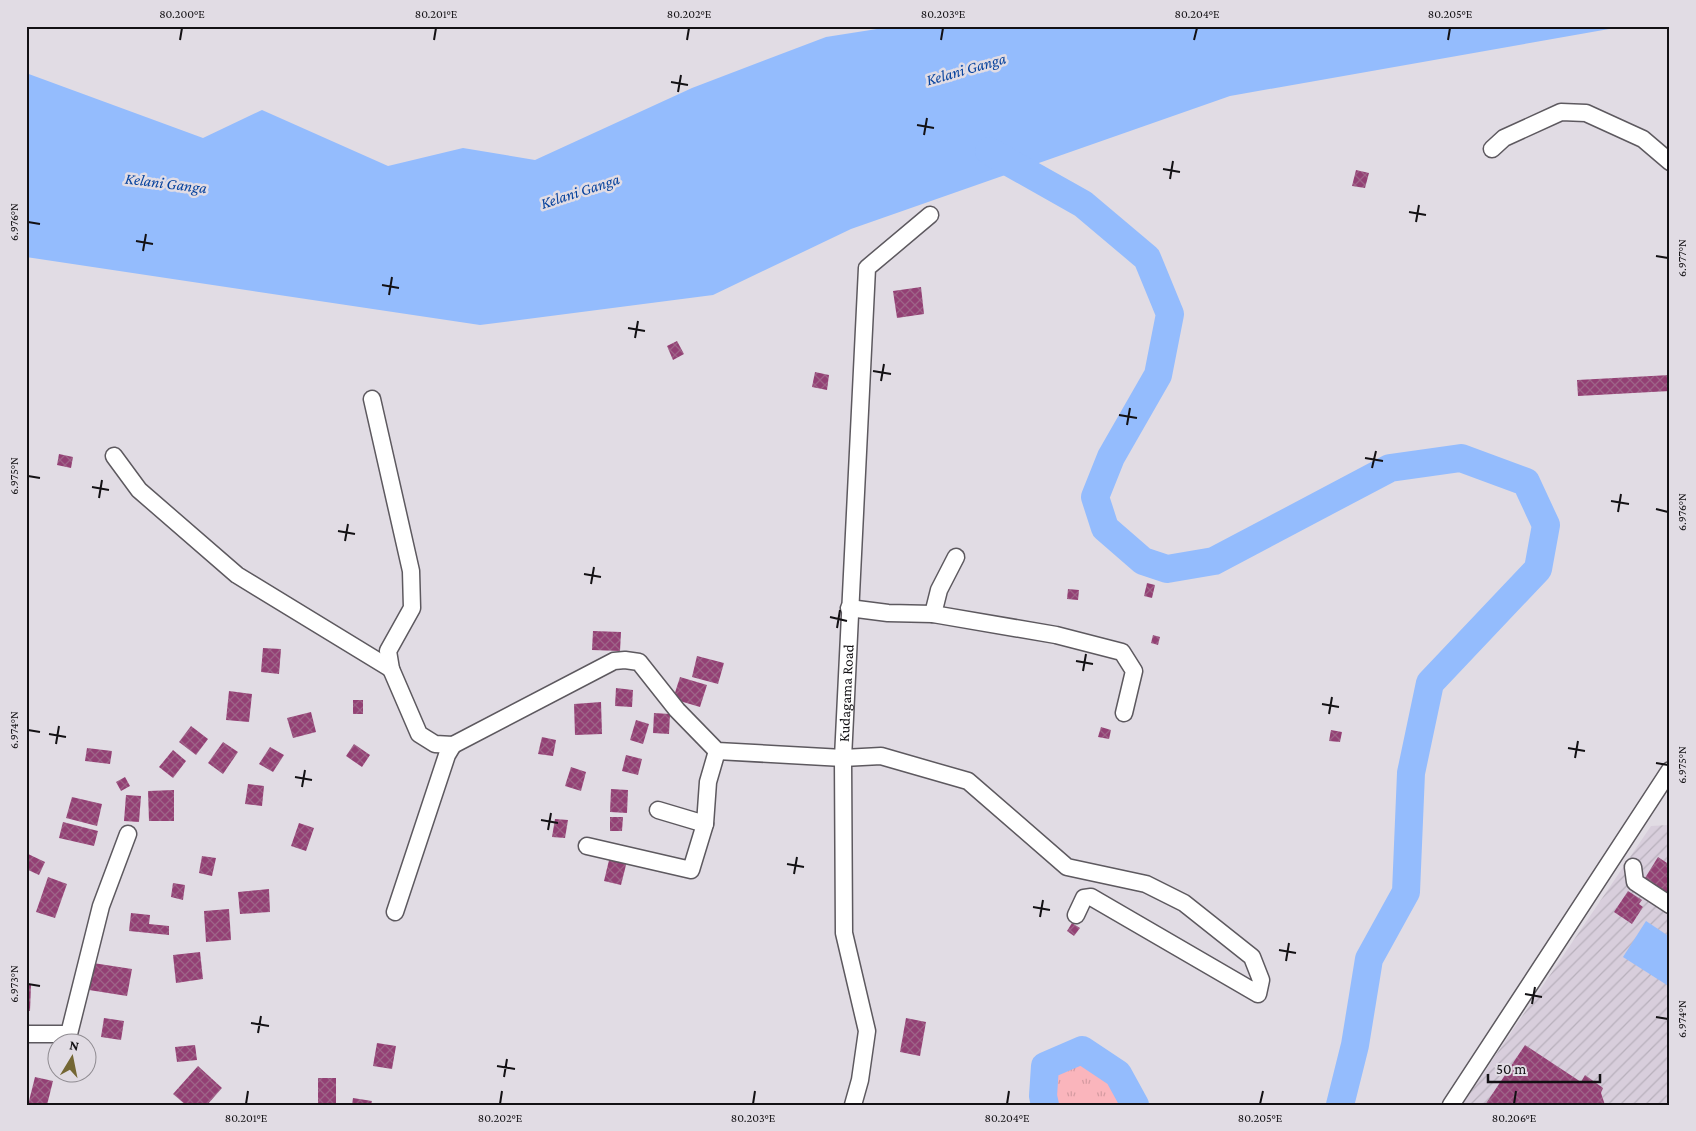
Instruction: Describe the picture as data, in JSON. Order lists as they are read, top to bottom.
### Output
{
  "streets": {
    "street": ["Kudagama Road"]
  },
  "water": ["Kelani Ganga"],
  "scale_bar": "50 m",
  "north": "top",
  "coordinates": [
    "80.200°E",
    "80.201°E",
    "80.202°E",
    "80.203°E",
    "80.204°E",
    "80.205°E",
    "6.976°N",
    "6.977°N",
    "6.975°N",
    "6.974°N",
    "6.973°N",
    "80.206°E"
  ]
}
